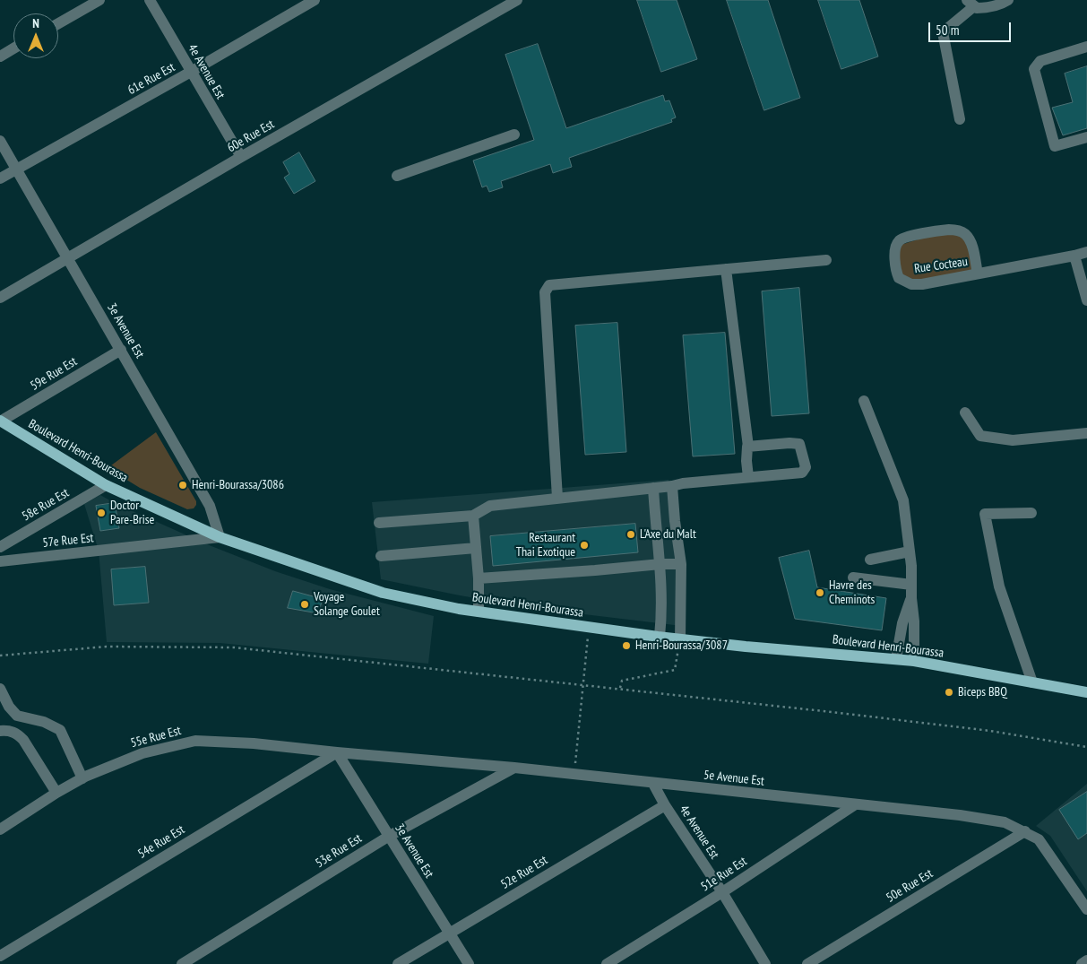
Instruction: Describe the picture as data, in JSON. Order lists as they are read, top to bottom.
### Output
{
  "streets": {
    "main road": ["Boulevard Henri-Bourassa"],
    "street": [
      "4e Avenue Est",
      "61e Rue Est",
      "60e Rue Est",
      "Rue Cocteau",
      "3e Avenue Est",
      "59e Rue Est",
      "58e Rue Est",
      "57e Rue Est",
      "55e Rue Est",
      "5e Avenue Est",
      "54e Rue Est",
      "53e Rue Est",
      "52e Rue Est",
      "51e Rue Est",
      "50e Rue Est"
    ]
  },
  "crossings": [
    ["4e Avenue Est", "61e Rue Est"],
    ["4e Avenue Est", "60e Rue Est"],
    ["4e Avenue Est", "5e Avenue Est"],
    ["4e Avenue Est", "52e Rue Est"],
    ["4e Avenue Est", "51e Rue Est"],
    ["61e Rue Est", "3e Avenue Est"],
    ["60e Rue Est", "3e Avenue Est"],
    ["3e Avenue Est", "59e Rue Est"],
    ["3e Avenue Est", "Boulevard Henri-Bourassa"],
    ["3e Avenue Est", "57e Rue Est"],
    ["3e Avenue Est", "55e Rue Est"],
    ["3e Avenue Est", "5e Avenue Est"],
    ["3e Avenue Est", "54e Rue Est"],
    ["3e Avenue Est", "53e Rue Est"],
    ["3e Avenue Est", "52e Rue Est"],
    ["59e Rue Est", "Boulevard Henri-Bourassa"],
    ["Boulevard Henri-Bourassa", "58e Rue Est"],
    ["Boulevard Henri-Bourassa", "57e Rue Est"],
    ["55e Rue Est", "5e Avenue Est"],
    ["55e Rue Est", "54e Rue Est"],
    ["5e Avenue Est", "54e Rue Est"],
    ["5e Avenue Est", "53e Rue Est"],
    ["5e Avenue Est", "51e Rue Est"],
    ["5e Avenue Est", "50e Rue Est"]
  ],
  "places": [
    "Henri-Bourassa/3086",
    "Doctor Pare-Brise",
    "L'Axe du Malt",
    "Restaurant Thai Exotique",
    "Havre des Cheminots",
    "Voyage Solange Goulet",
    "Henri-Bourassa/3087",
    "Biceps BBQ"
  ],
  "scale_bar": "50 m",
  "north": "top"
}
